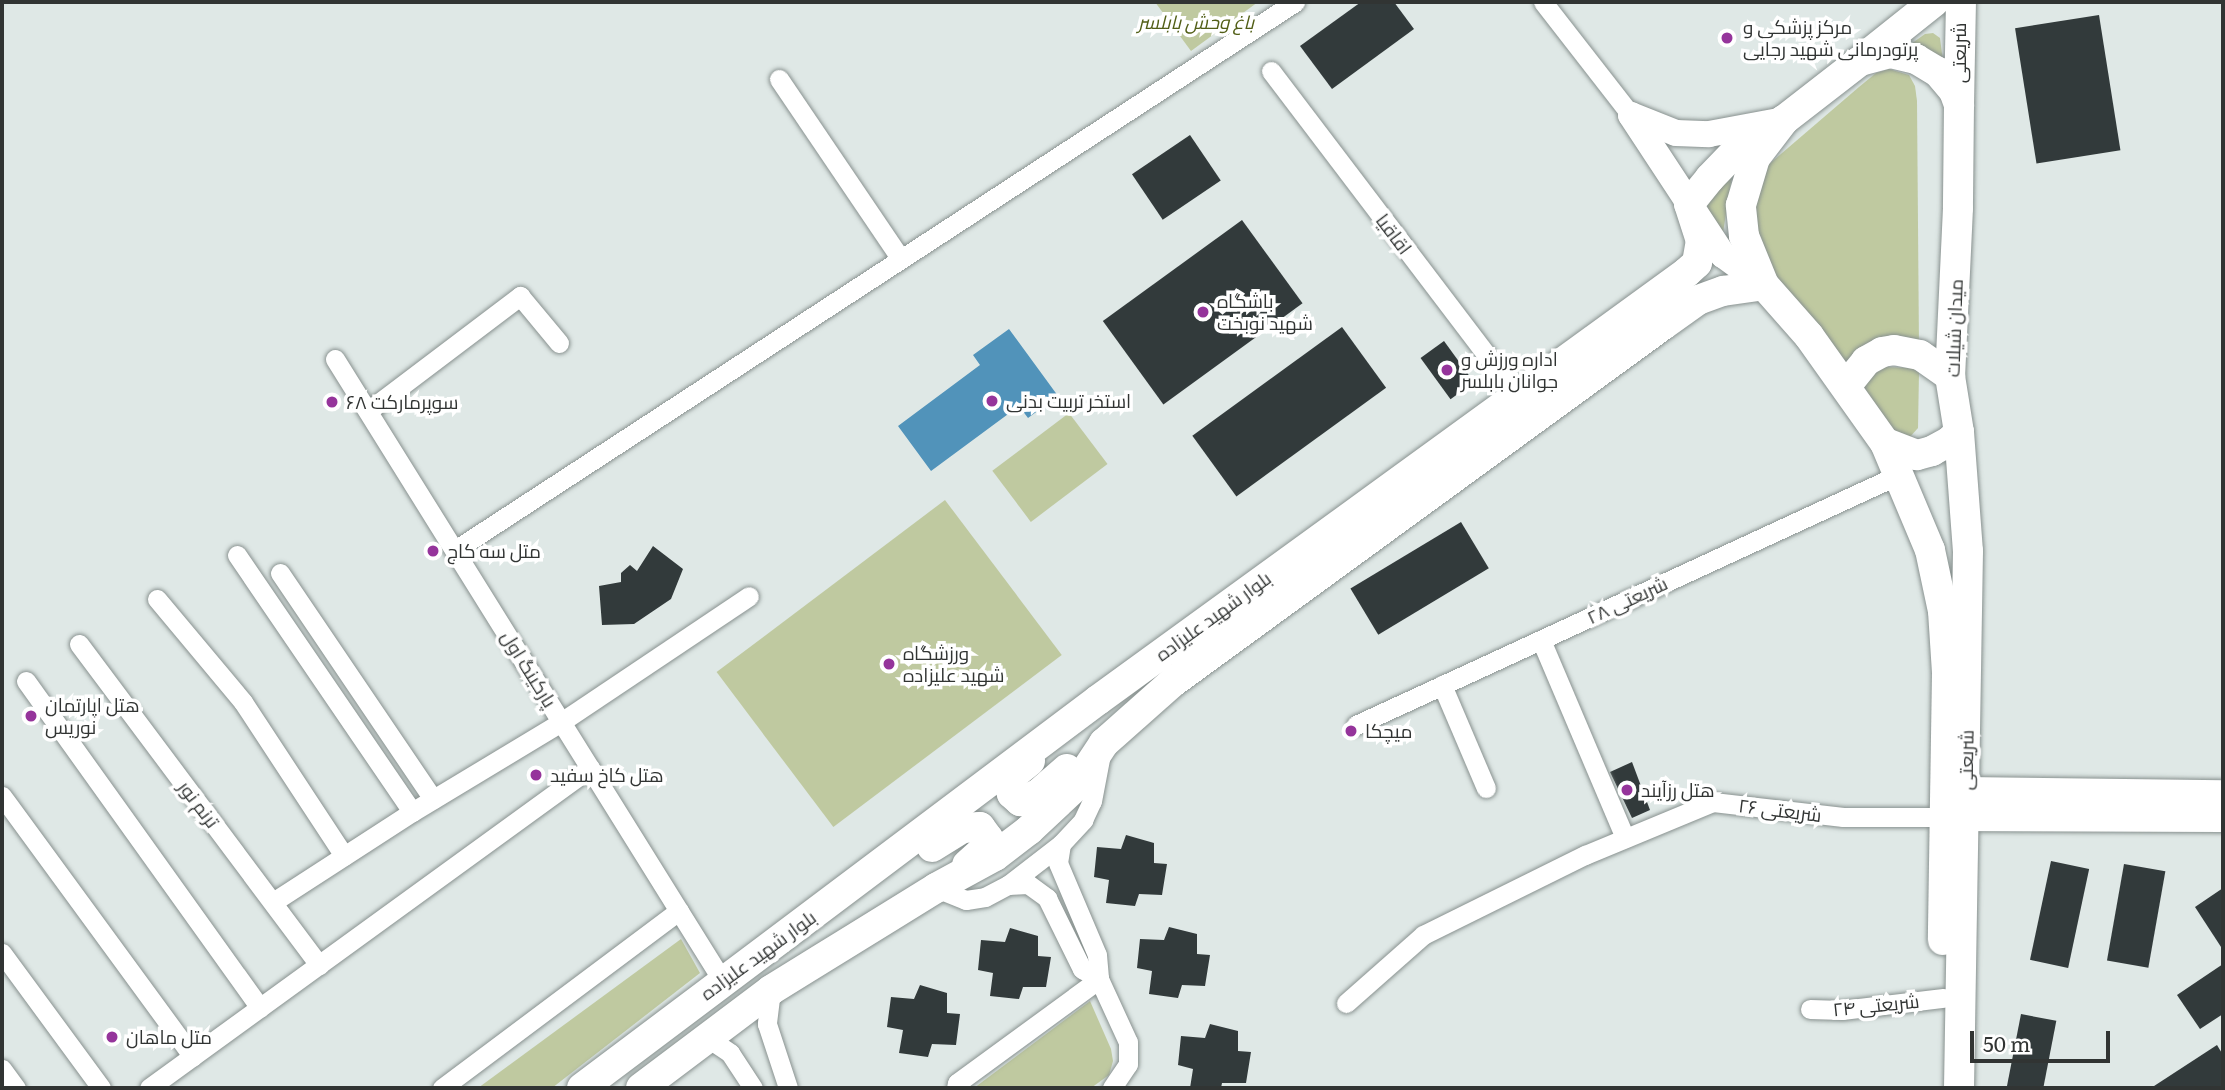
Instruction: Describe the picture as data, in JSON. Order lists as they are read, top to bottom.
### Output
{
  "streets": {
    "main road": ["شریعتی", "میدان شیلات", "بلوار شهید علیزاده"],
    "street": [
      "اقاقیا",
      "شریعتی ۲۸",
      "پارکینگ اول",
      "ترنم نور",
      "شریعتی ۲۶",
      "شریعتی ۲۴"
    ]
  },
  "crossings": [
    ["شریعتی", "میدان شیلات"],
    ["شریعتی", "شریعتی ۲۸"],
    ["شریعتی", "شریعتی ۲۶"],
    ["شریعتی", "شریعتی ۲۴"],
    ["اقاقیا", "بلوار شهید علیزاده"],
    ["بلوار شهید علیزاده", "پارکینگ اول"]
  ],
  "parks": ["باغ وحش بابلسر"],
  "places": [
    "مرکز پزشکی و پرتودرمانی شهید رجایی",
    "باشگاه شهید نوبخت",
    "اداره ورزش و جوانان بابلسر",
    "استخر تربیت بدنی",
    "سوپرمارکت ۶۸",
    "متل سه کاج",
    "ورزشگاه شهید علیزاده",
    "هتل اپارتمان نوريس",
    "میچکا",
    "هتل کاخ سفید",
    "هتل رزآیند",
    "متل ماهان"
  ],
  "scale_bar": "50 m"
}
